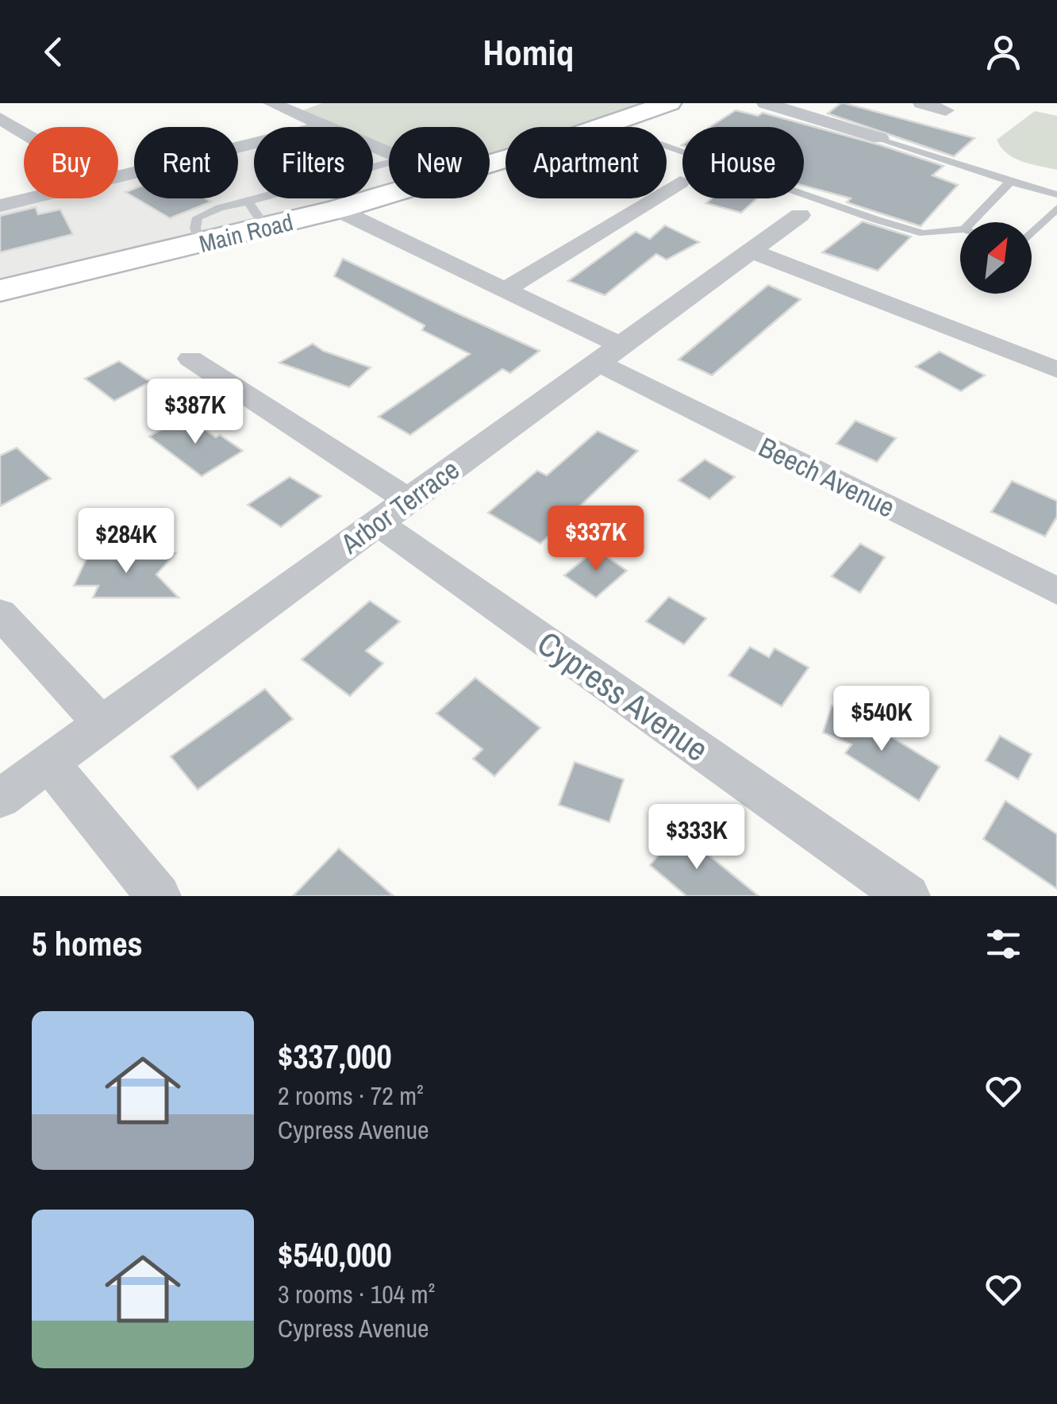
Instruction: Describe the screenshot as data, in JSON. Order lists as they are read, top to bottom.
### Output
{
  "streets": {
    "main road": ["Main Road"],
    "street": ["Beech Avenue", "Arbor Terrace", "Cypress Avenue"]
  },
  "crossings": [
    ["Main Road", "Beech Avenue"],
    ["Beech Avenue", "Arbor Terrace"],
    ["Arbor Terrace", "Cypress Avenue"]
  ],
  "north": "top right",
  "page": {
    "header": "Homiq",
    "chip": [
      "Buy",
      "Rent",
      "Filters",
      "New",
      "Apartment",
      "House"
    ],
    "price": [
      "$387K",
      "$337K",
      "$284K",
      "$540K",
      "$333K"
    ],
    "heading": "5 homes",
    "list": [
      {
        "name": "$337,000",
        "note": "2 rooms · 72 m² · Cypress Avenue"
      },
      {
        "name": "$540,000",
        "note": "3 rooms · 104 m² · Cypress Avenue"
      }
    ]
  }
}
